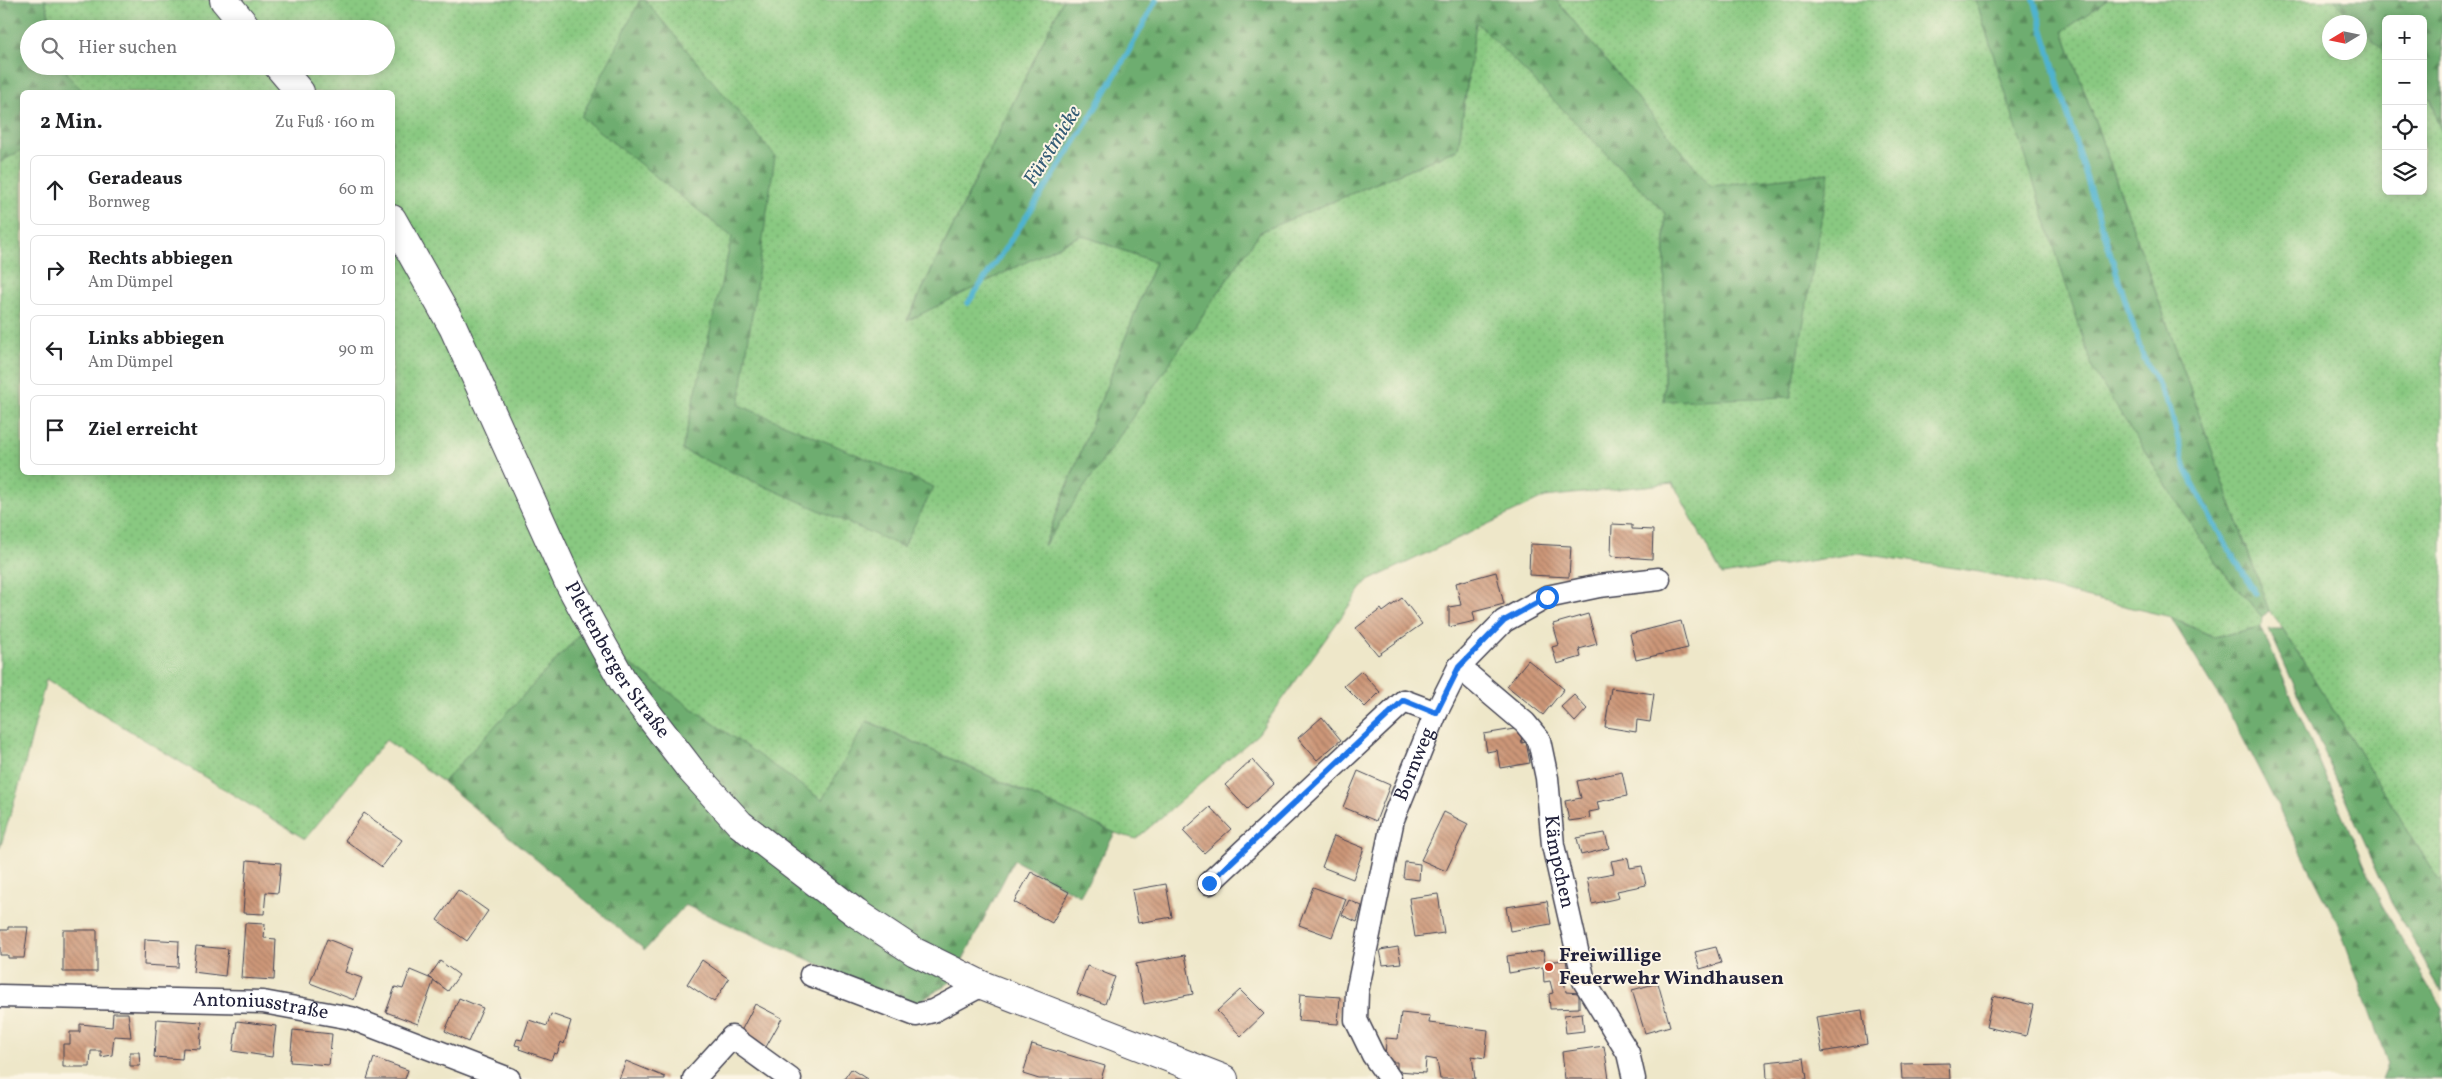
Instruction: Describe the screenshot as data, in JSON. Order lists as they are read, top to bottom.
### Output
{
  "streets": {
    "main road": ["Plettenberger Straße"],
    "street": ["Bornweg", "Kämpchen", "Antoniusstraße"]
  },
  "crossings": [
    ["Bornweg", "Kämpchen"]
  ],
  "water": ["Fürstmicke"],
  "places": ["Freiwillige Feuerwehr Windhausen"],
  "north": "left",
  "page": {
    "map_buttons": ["+", "−"],
    "search": "Hier suchen",
    "heading": ["2 Min.", "Zu Fuß · 160 m"],
    "list": [
      ["Geradeaus", "Bornweg", "60 m"],
      ["Rechts abbiegen", "Am Dümpel", "10 m"],
      ["Links abbiegen", "Am Dümpel", "90 m"],
      "Ziel erreicht"
    ]
  }
}
